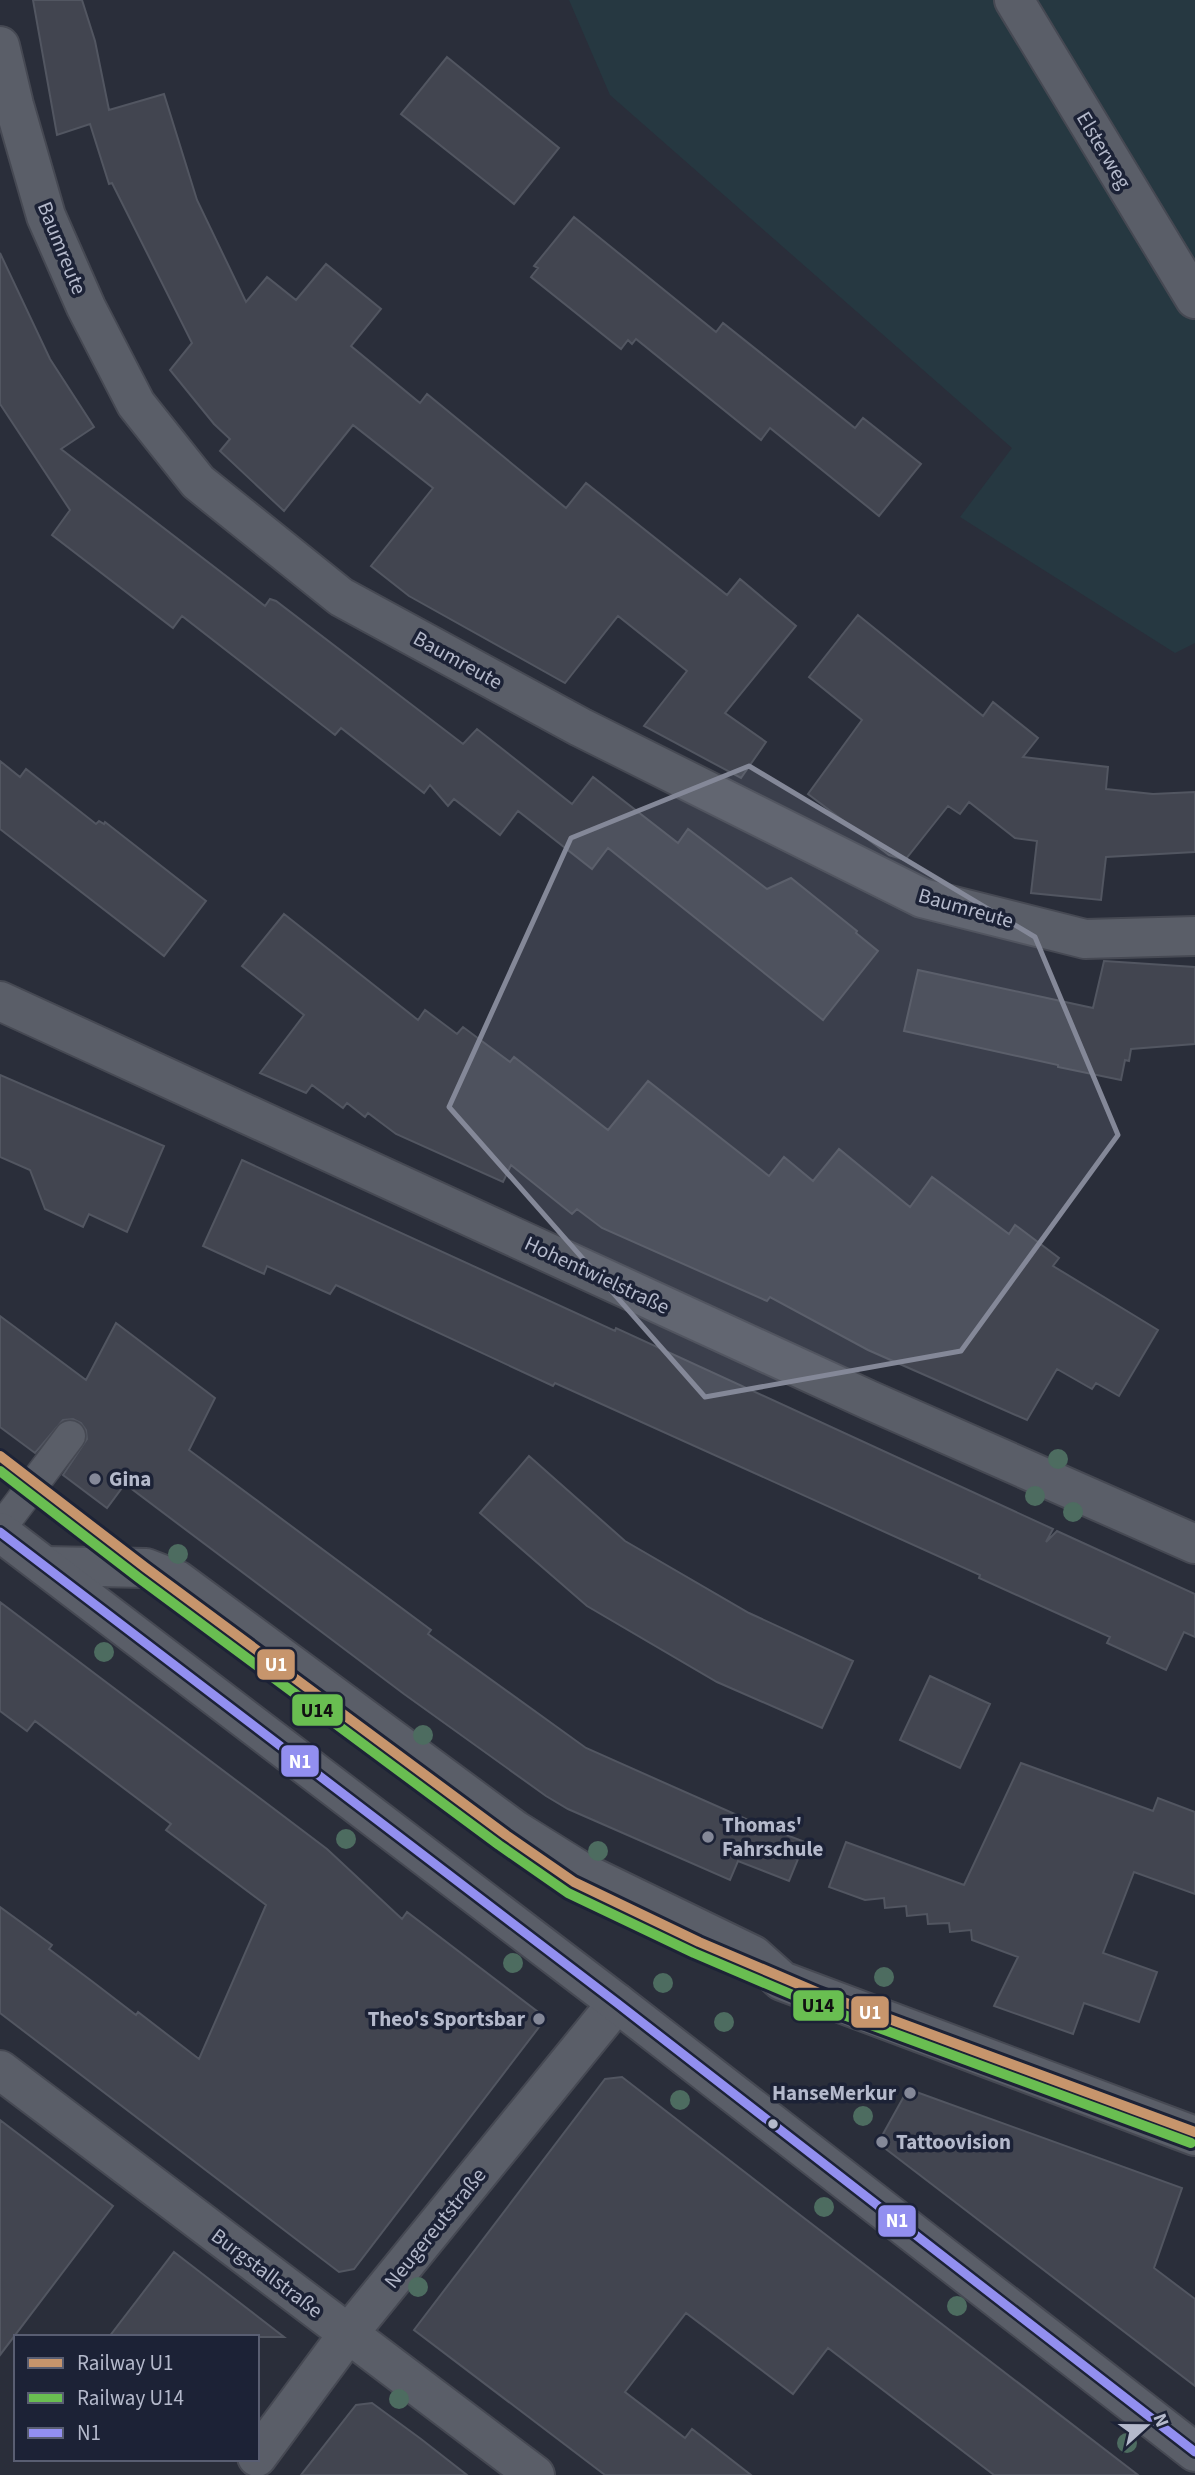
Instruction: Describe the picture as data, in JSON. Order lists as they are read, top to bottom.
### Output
{
  "streets": {
    "street": [
      "Elsterweg",
      "Baumreute",
      "Hohentwielstraße",
      "Neugereutstraße",
      "Burgstallstraße"
    ]
  },
  "crossings": [
    ["Neugereutstraße", "Burgstallstraße"]
  ],
  "places": [
    "Gina",
    "Thomas' Fahrschule",
    "Theo's Sportsbar",
    "HanseMerkur",
    "Tattoovision"
  ],
  "lines": ["rail line U1", "rail line U14", "transit line N1"],
  "legend": ["Railway U1", "Railway U14", "N1"],
  "north": "right"
}
